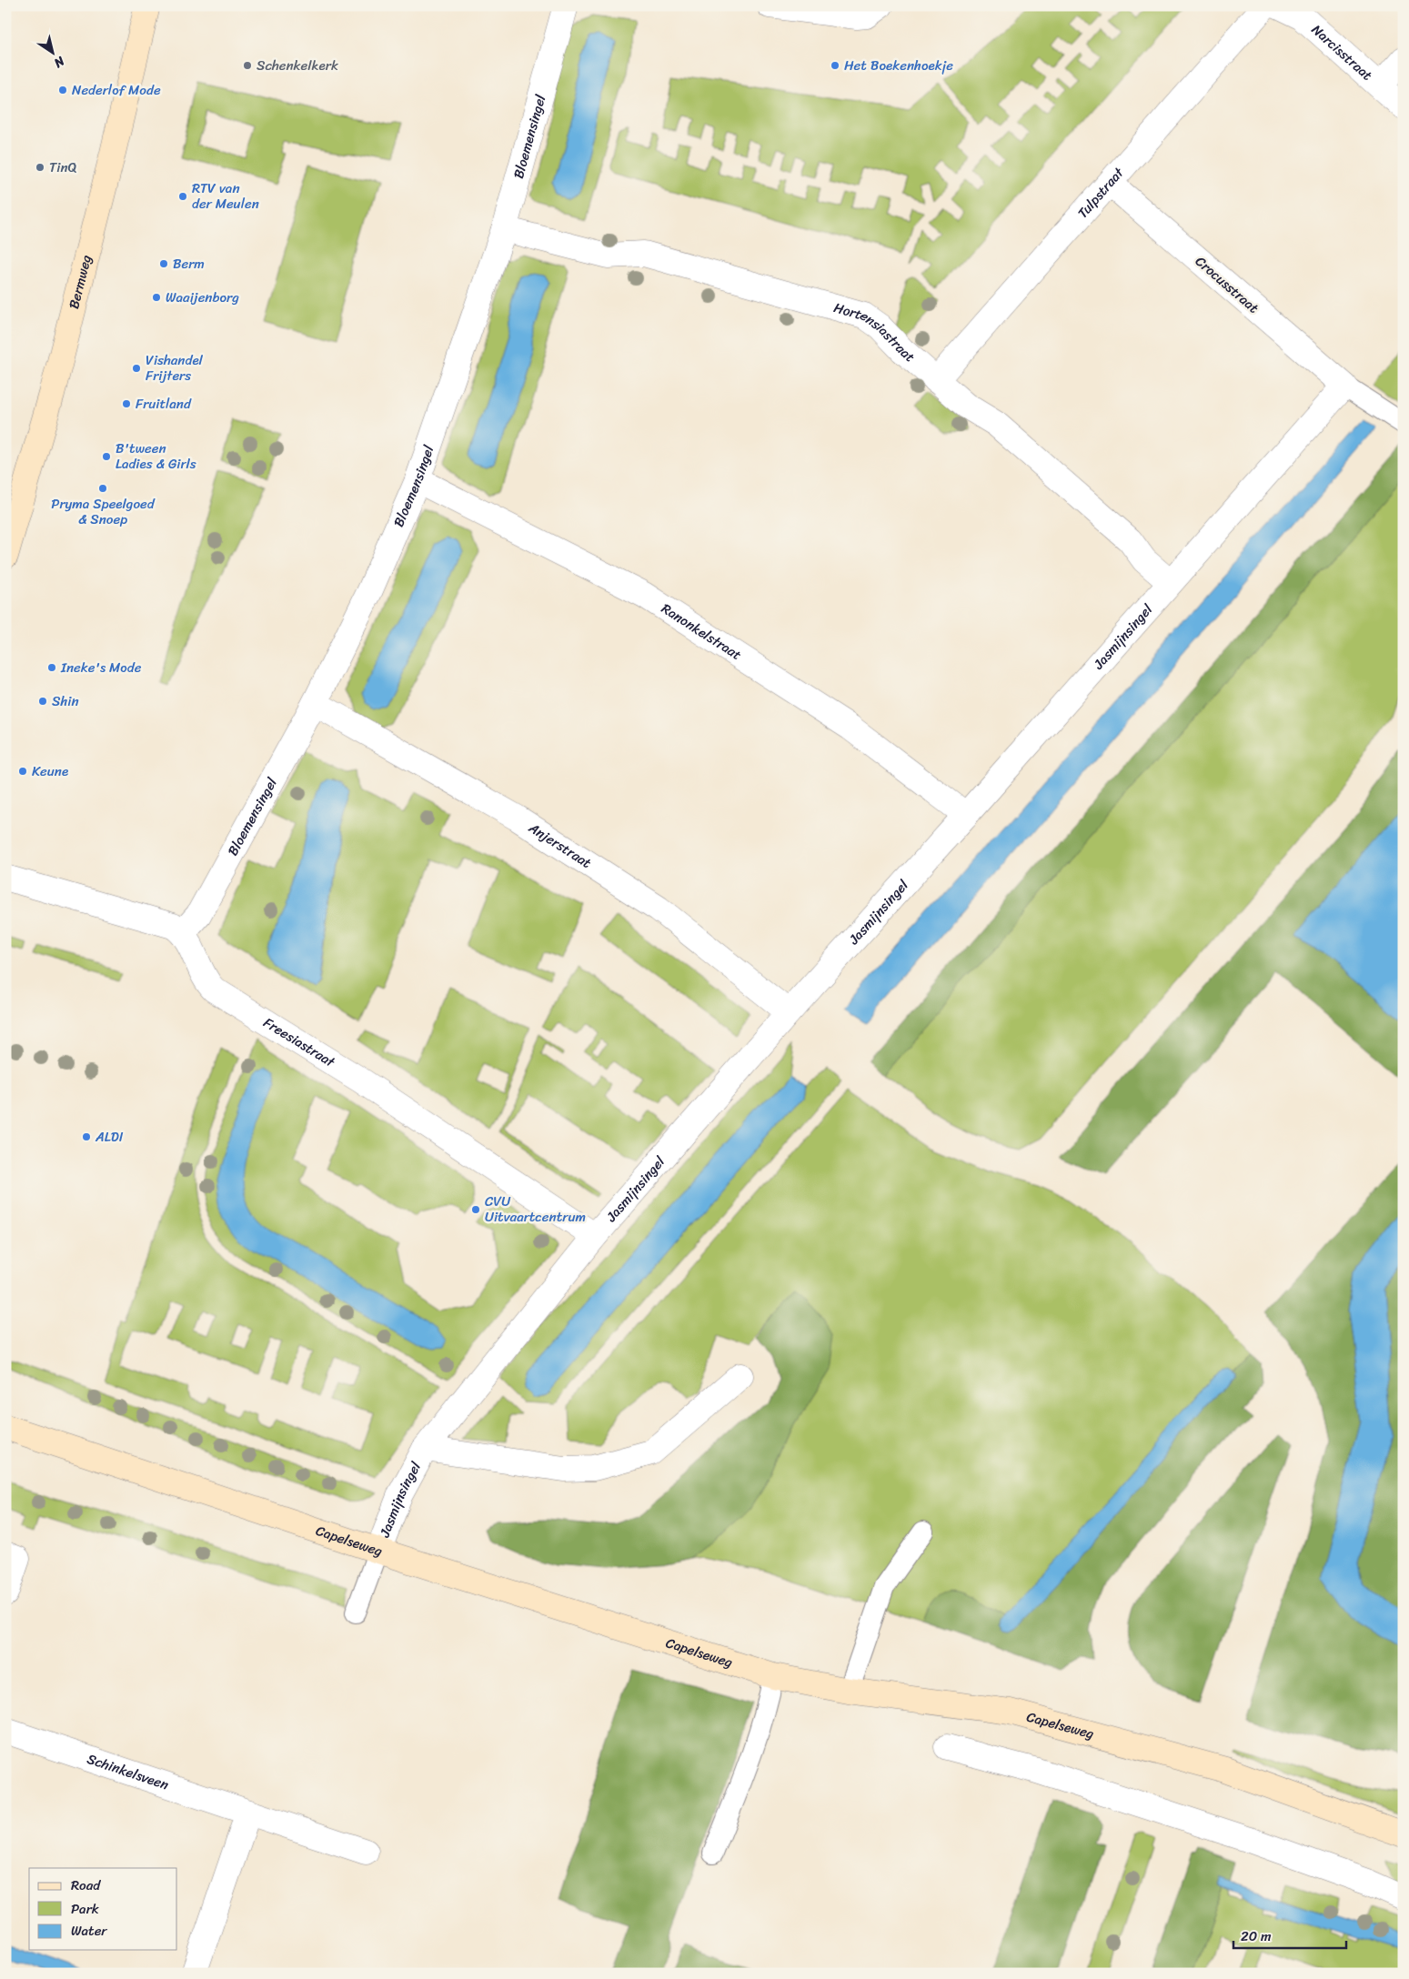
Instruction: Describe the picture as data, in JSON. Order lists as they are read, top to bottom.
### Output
{
  "streets": {
    "main road": ["Bermweg", "Capelseweg"],
    "street": [
      "Narcisstraat",
      "Bloemensingel",
      "Tulpstraat",
      "Crocusstraat",
      "Hortensiastraat",
      "Ranonkelstraat",
      "Jasmijnsingel",
      "Anjerstraat",
      "Freesiastraat",
      "Schinkelsveen"
    ]
  },
  "crossings": [
    ["Bloemensingel", "Hortensiastraat"],
    ["Bloemensingel", "Ranonkelstraat"],
    ["Bloemensingel", "Anjerstraat"],
    ["Bloemensingel", "Freesiastraat"],
    ["Tulpstraat", "Crocusstraat"],
    ["Tulpstraat", "Hortensiastraat"],
    ["Crocusstraat", "Jasmijnsingel"],
    ["Hortensiastraat", "Jasmijnsingel"],
    ["Ranonkelstraat", "Jasmijnsingel"],
    ["Jasmijnsingel", "Anjerstraat"],
    ["Jasmijnsingel", "Freesiastraat"],
    ["Jasmijnsingel", "Capelseweg"]
  ],
  "places": [
    "Schenkelkerk",
    "Het Boekenhoekje",
    "Nederlof Mode",
    "TinQ",
    "RTV van der Meulen",
    "Berm",
    "Waaijenborg",
    "Vishandel Frijters",
    "Fruitland",
    "B'tween Ladies & Girls",
    "Pryma Speelgoed & Snoep",
    "Ineke's Mode",
    "Shin",
    "Keune",
    "ALDI",
    "CVU Uitvaartcentrum"
  ],
  "legend": ["Road", "Park", "Water"],
  "scale_bar": "20 m",
  "north": "bottom right"
}
